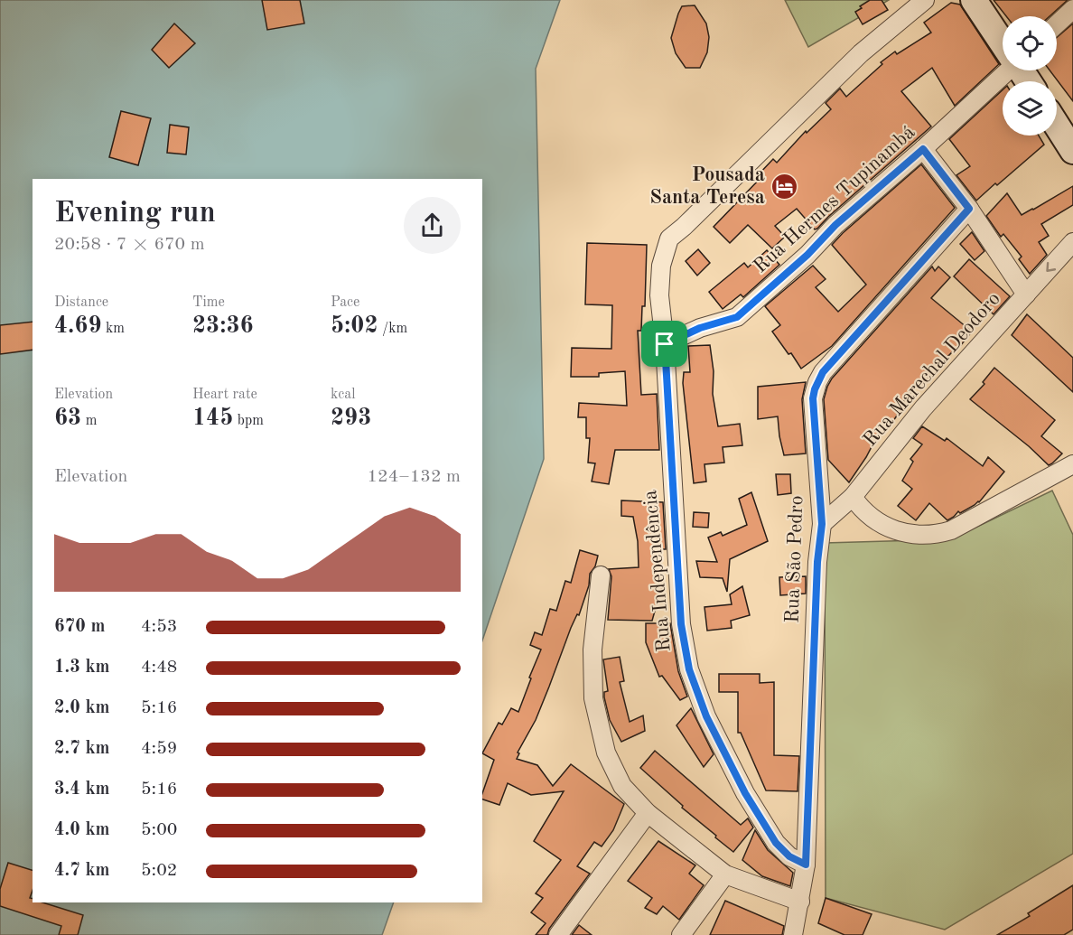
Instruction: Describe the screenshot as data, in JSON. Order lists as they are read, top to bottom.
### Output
{
  "streets": {
    "street": [
      "Rua Hermes Tupinambá",
      "Rua Marechal Deodoro",
      "Rua São Pedro",
      "Rua Independência"
    ]
  },
  "crossings": [
    ["Rua Hermes Tupinambá", "Rua Independência"],
    ["Rua Marechal Deodoro", "Rua São Pedro"],
    ["Rua São Pedro", "Rua Independência"]
  ],
  "places": {
    "hotel": ["Pousada Santa Teresa"]
  },
  "page": {
    "heading": ["Evening run", "20:58 · 7 × 670 m"],
    "stats": [
      ["Distance", "4.69 km"],
      ["Time", "23:36"],
      ["Pace", "5:02 /km"],
      ["Elevation", "63 m"],
      ["Heart rate", "145 bpm"],
      ["kcal", "293"]
    ],
    "chart": ["Elevation", "124–132 m"],
    "list": [
      {
        "name": "670 m",
        "note": "4:53"
      },
      {
        "name": "1.3 km",
        "note": "4:48"
      },
      {
        "name": "2.0 km",
        "note": "5:16"
      },
      {
        "name": "2.7 km",
        "note": "4:59"
      },
      {
        "name": "3.4 km",
        "note": "5:16"
      },
      {
        "name": "4.0 km",
        "note": "5:00"
      },
      {
        "name": "4.7 km",
        "note": "5:02"
      }
    ]
  }
}
